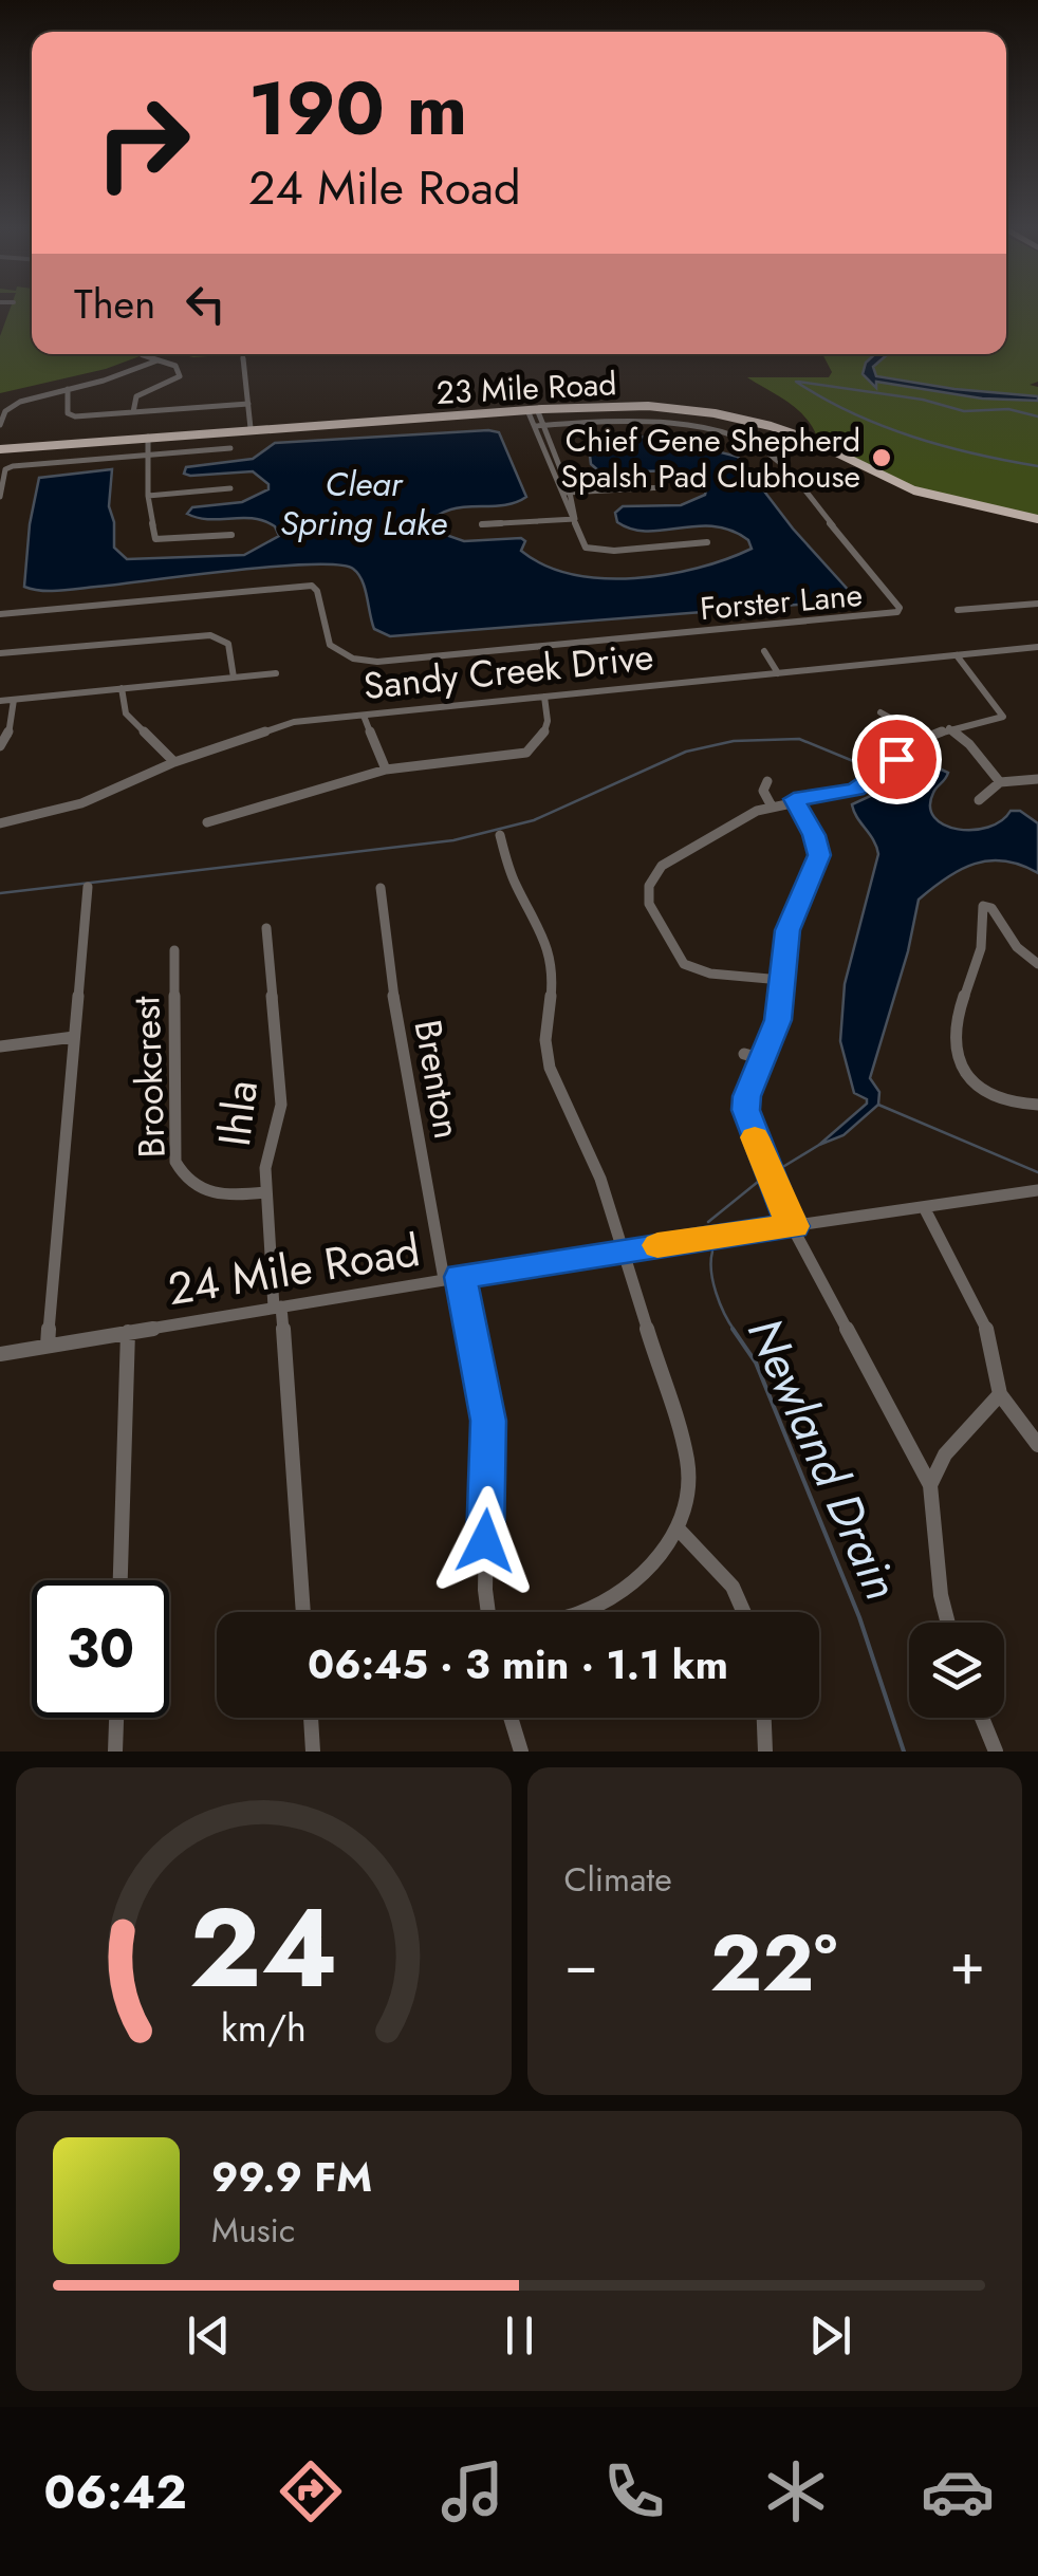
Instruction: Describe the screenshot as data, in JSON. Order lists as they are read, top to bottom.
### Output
{
  "streets": {
    "main road": ["23 Mile Road"],
    "street": [
      "Forster Lane",
      "Sandy Creek Drive",
      "Brookcrest",
      "Brenton",
      "Ihla",
      "24 Mile Road"
    ]
  },
  "crossings": [
    ["Brookcrest", "Ihla"],
    ["Brenton", "24 Mile Road"],
    ["Ihla", "24 Mile Road"]
  ],
  "water": ["Clear Spring Lake", "Newland Drain"],
  "places": ["Chief Gene Shepherd Spalsh Pad Clubhouse"],
  "page": {
    "turn": ["190 m", "24 Mile Road"],
    "then": "Then",
    "limit": "30",
    "trip": "06:45 · 3 min · 1.1 km",
    "tile": "Climate",
    "heat": ["−", "22°", "+"],
    "song": ["99.9 FM", "Music"],
    "tabs": "06:42",
    "gauge": ["24", "km/h"]
  }
}
